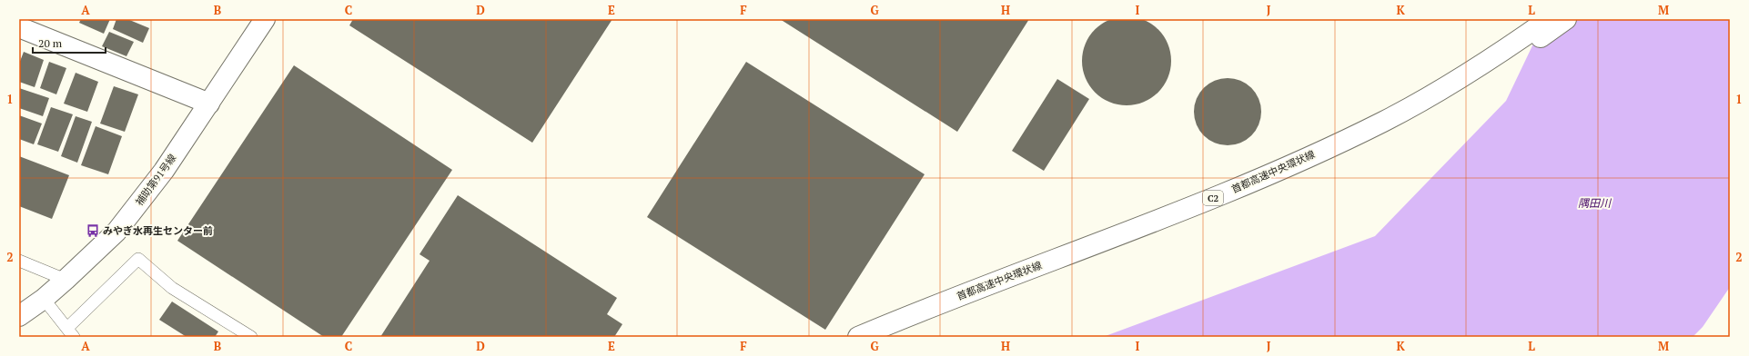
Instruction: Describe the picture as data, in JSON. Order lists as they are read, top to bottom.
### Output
{
  "streets": {
    "main road": ["首都高速中央環状線", "補助第91号線", "C2"]
  },
  "water": ["隅田川"],
  "places": {
    "bus stop": ["みやぎ水再生センター前"]
  },
  "scale_bar": "20 m",
  "grid": {
    "columns": [
      "A",
      "B",
      "C",
      "D",
      "E",
      "F",
      "G",
      "H",
      "I",
      "J",
      "K",
      "L",
      "M"
    ],
    "rows": ["1", "2"]
  }
}
